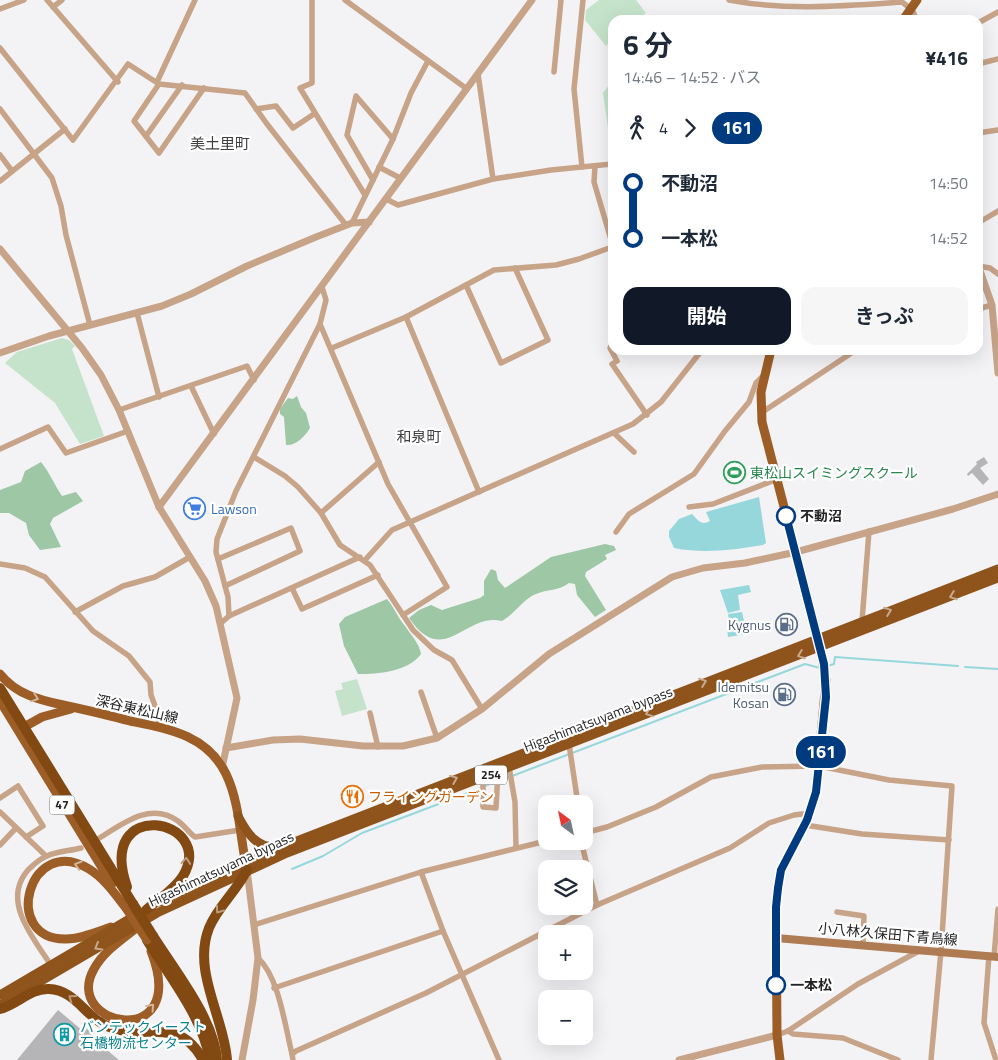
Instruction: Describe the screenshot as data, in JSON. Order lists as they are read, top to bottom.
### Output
{
  "streets": {
    "highway": ["Higashimatsuyama bypass", "254"],
    "main road": ["深谷東松山線", "47", "小八林久保田下青鳥線"]
  },
  "crossings": [
    ["深谷東松山線", "Higashimatsuyama bypass"]
  ],
  "districts": ["美土里町", "和泉町"],
  "places": {
    "sports": ["東松山スイミングスクール"],
    "supermarket": ["Lawson"],
    "other": ["不動沼", "一本松"],
    "fuel station": ["Kygnus", "Idemitsu Kosan"],
    "restaurant": ["フライングガーデン"],
    "building": ["バンテックイースト 石橋物流センター"]
  },
  "lines": ["bus line 161"],
  "north": "top left",
  "page": {
    "on_map": "161",
    "heading": ["6 分", "14:46 – 14:52 · バス", "¥416"],
    "legs": ["4", "161"],
    "list": [
      {
        "name": "不動沼",
        "value": "14:50"
      },
      {
        "name": "一本松",
        "value": "14:52"
      }
    ],
    "buttons": ["開始", "きっぷ"],
    "map_buttons": ["+", "−"]
  }
}
